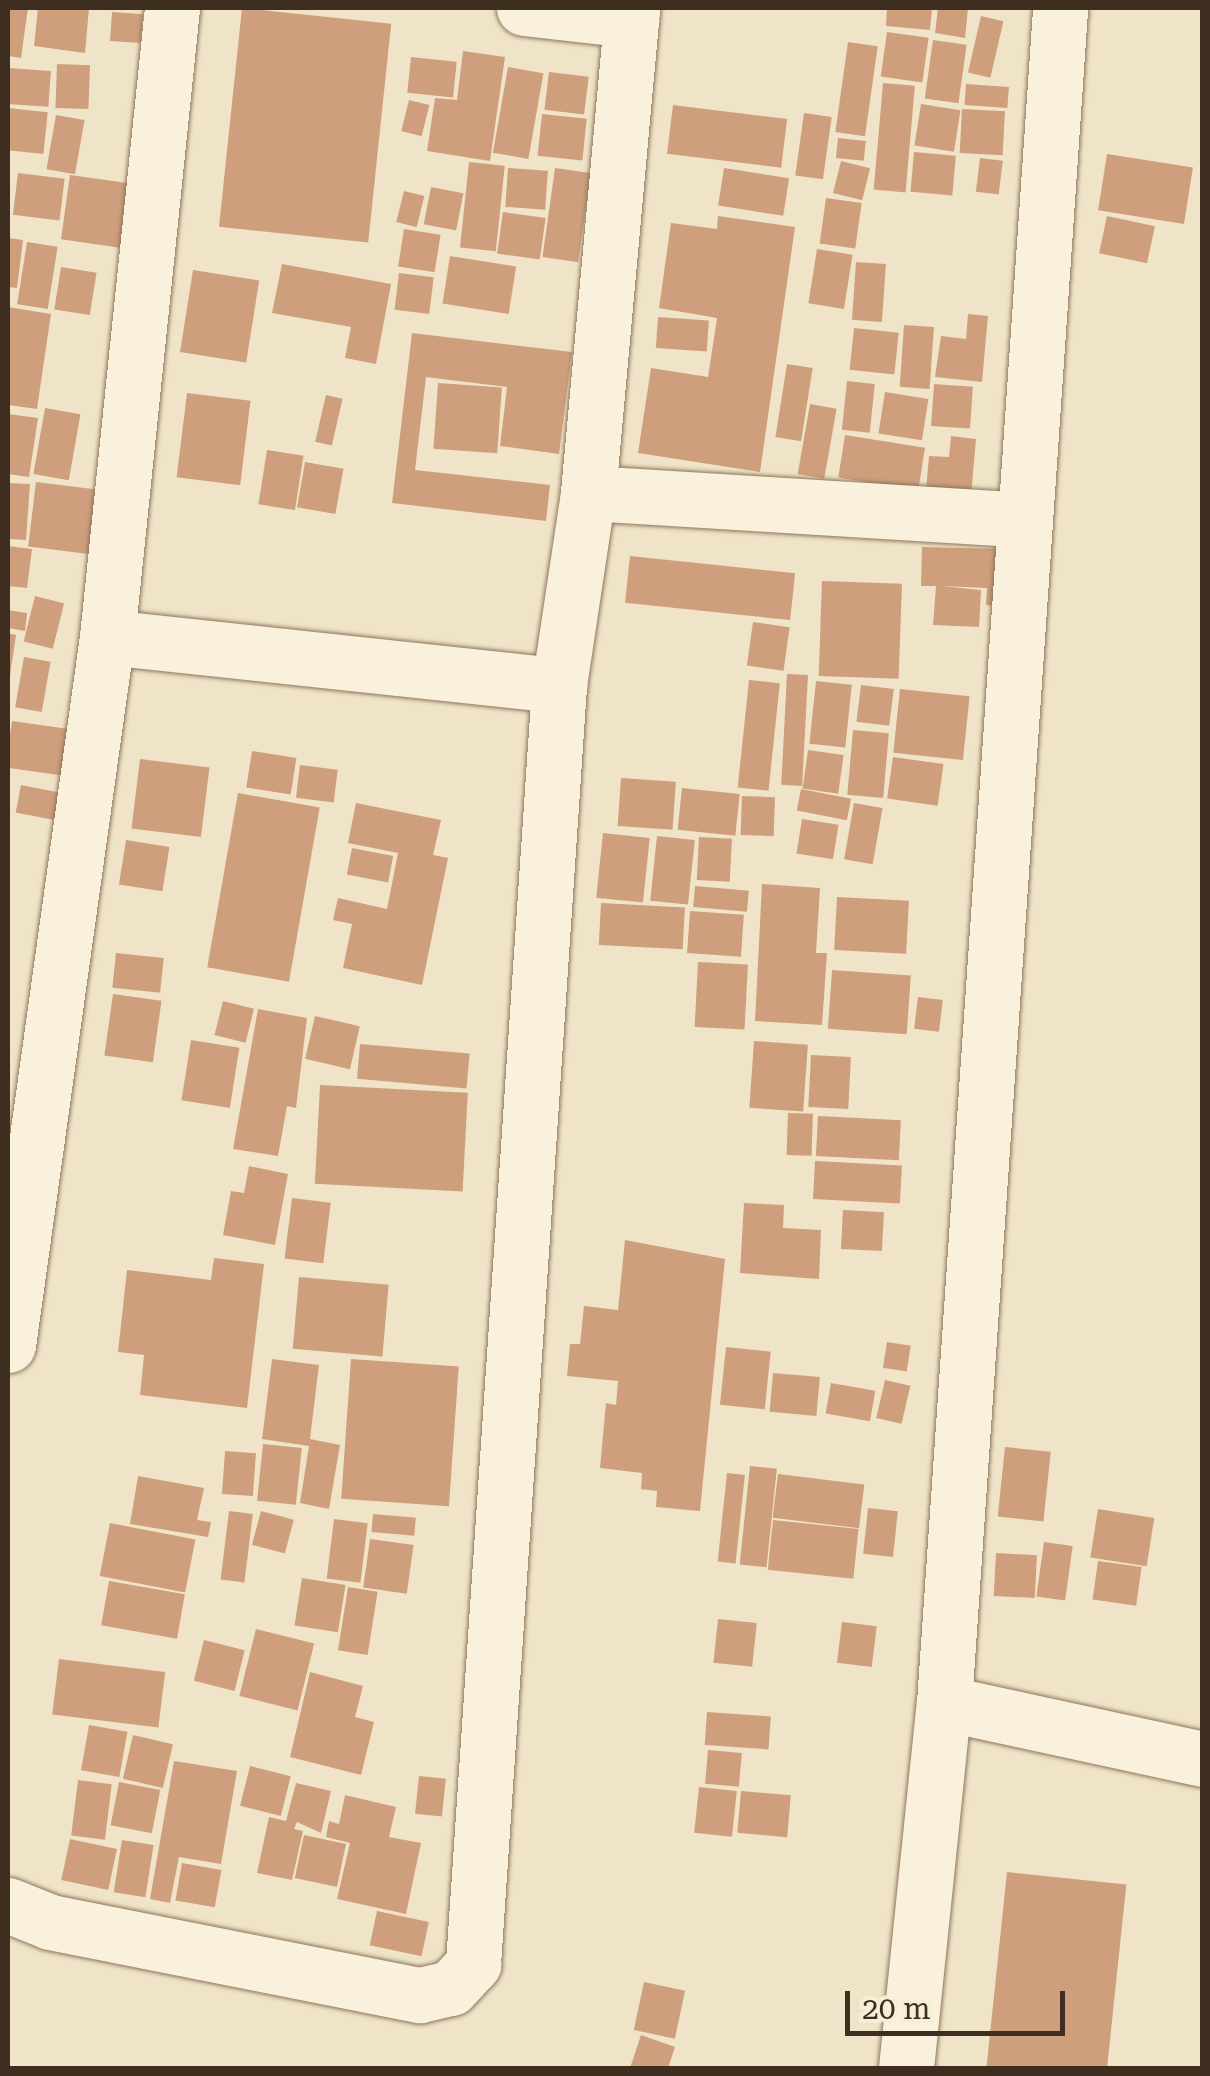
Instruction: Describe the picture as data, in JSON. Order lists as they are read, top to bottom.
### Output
{
  "scale_bar": "20 m"
}
